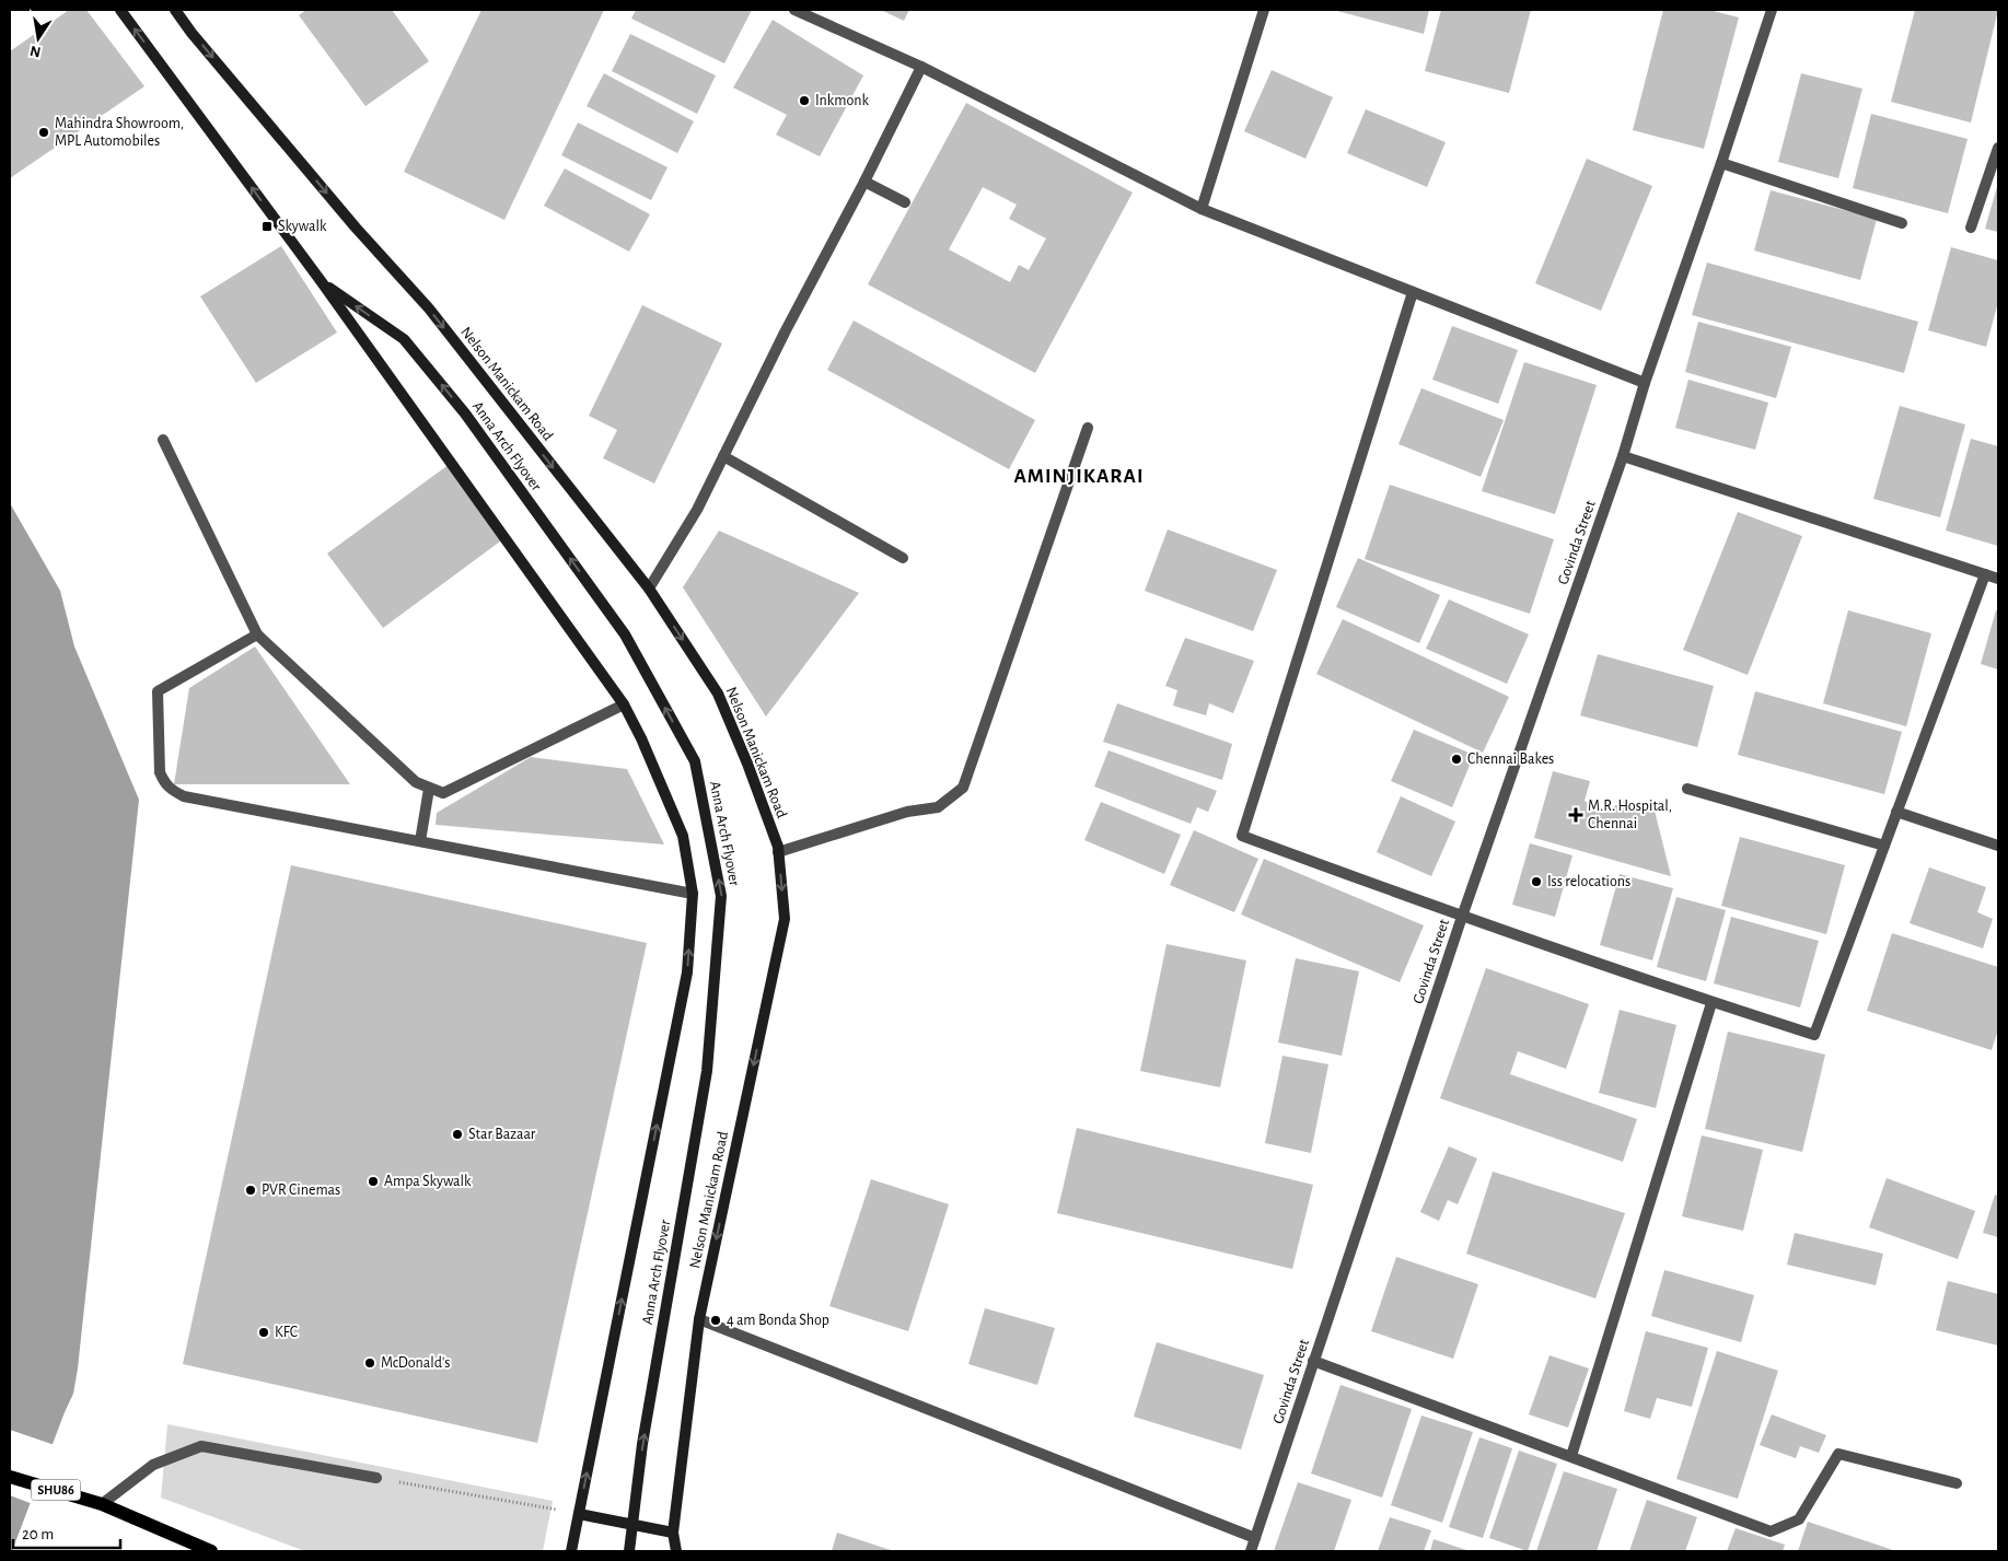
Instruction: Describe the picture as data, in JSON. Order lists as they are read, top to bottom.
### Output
{
  "streets": {
    "main road": ["Nelson Manickam Road", "Anna Arch Flyover", "SHU86"],
    "street": ["Govinda Street"]
  },
  "districts": ["AMINJIKARAI"],
  "places": {
    "other": [
      "Inkmonk",
      "Mahindra Showroom, MPL Automobiles",
      "Chennai Bakes",
      "Iss relocations",
      "Star Bazaar",
      "Ampa Skywalk",
      "PVR Cinemas",
      "4 am Bonda Shop",
      "KFC",
      "McDonald's"
    ],
    "transit": ["Skywalk"],
    "health": ["M.R. Hospital, Chennai"]
  },
  "scale_bar": "20 m",
  "north": "bottom"
}
